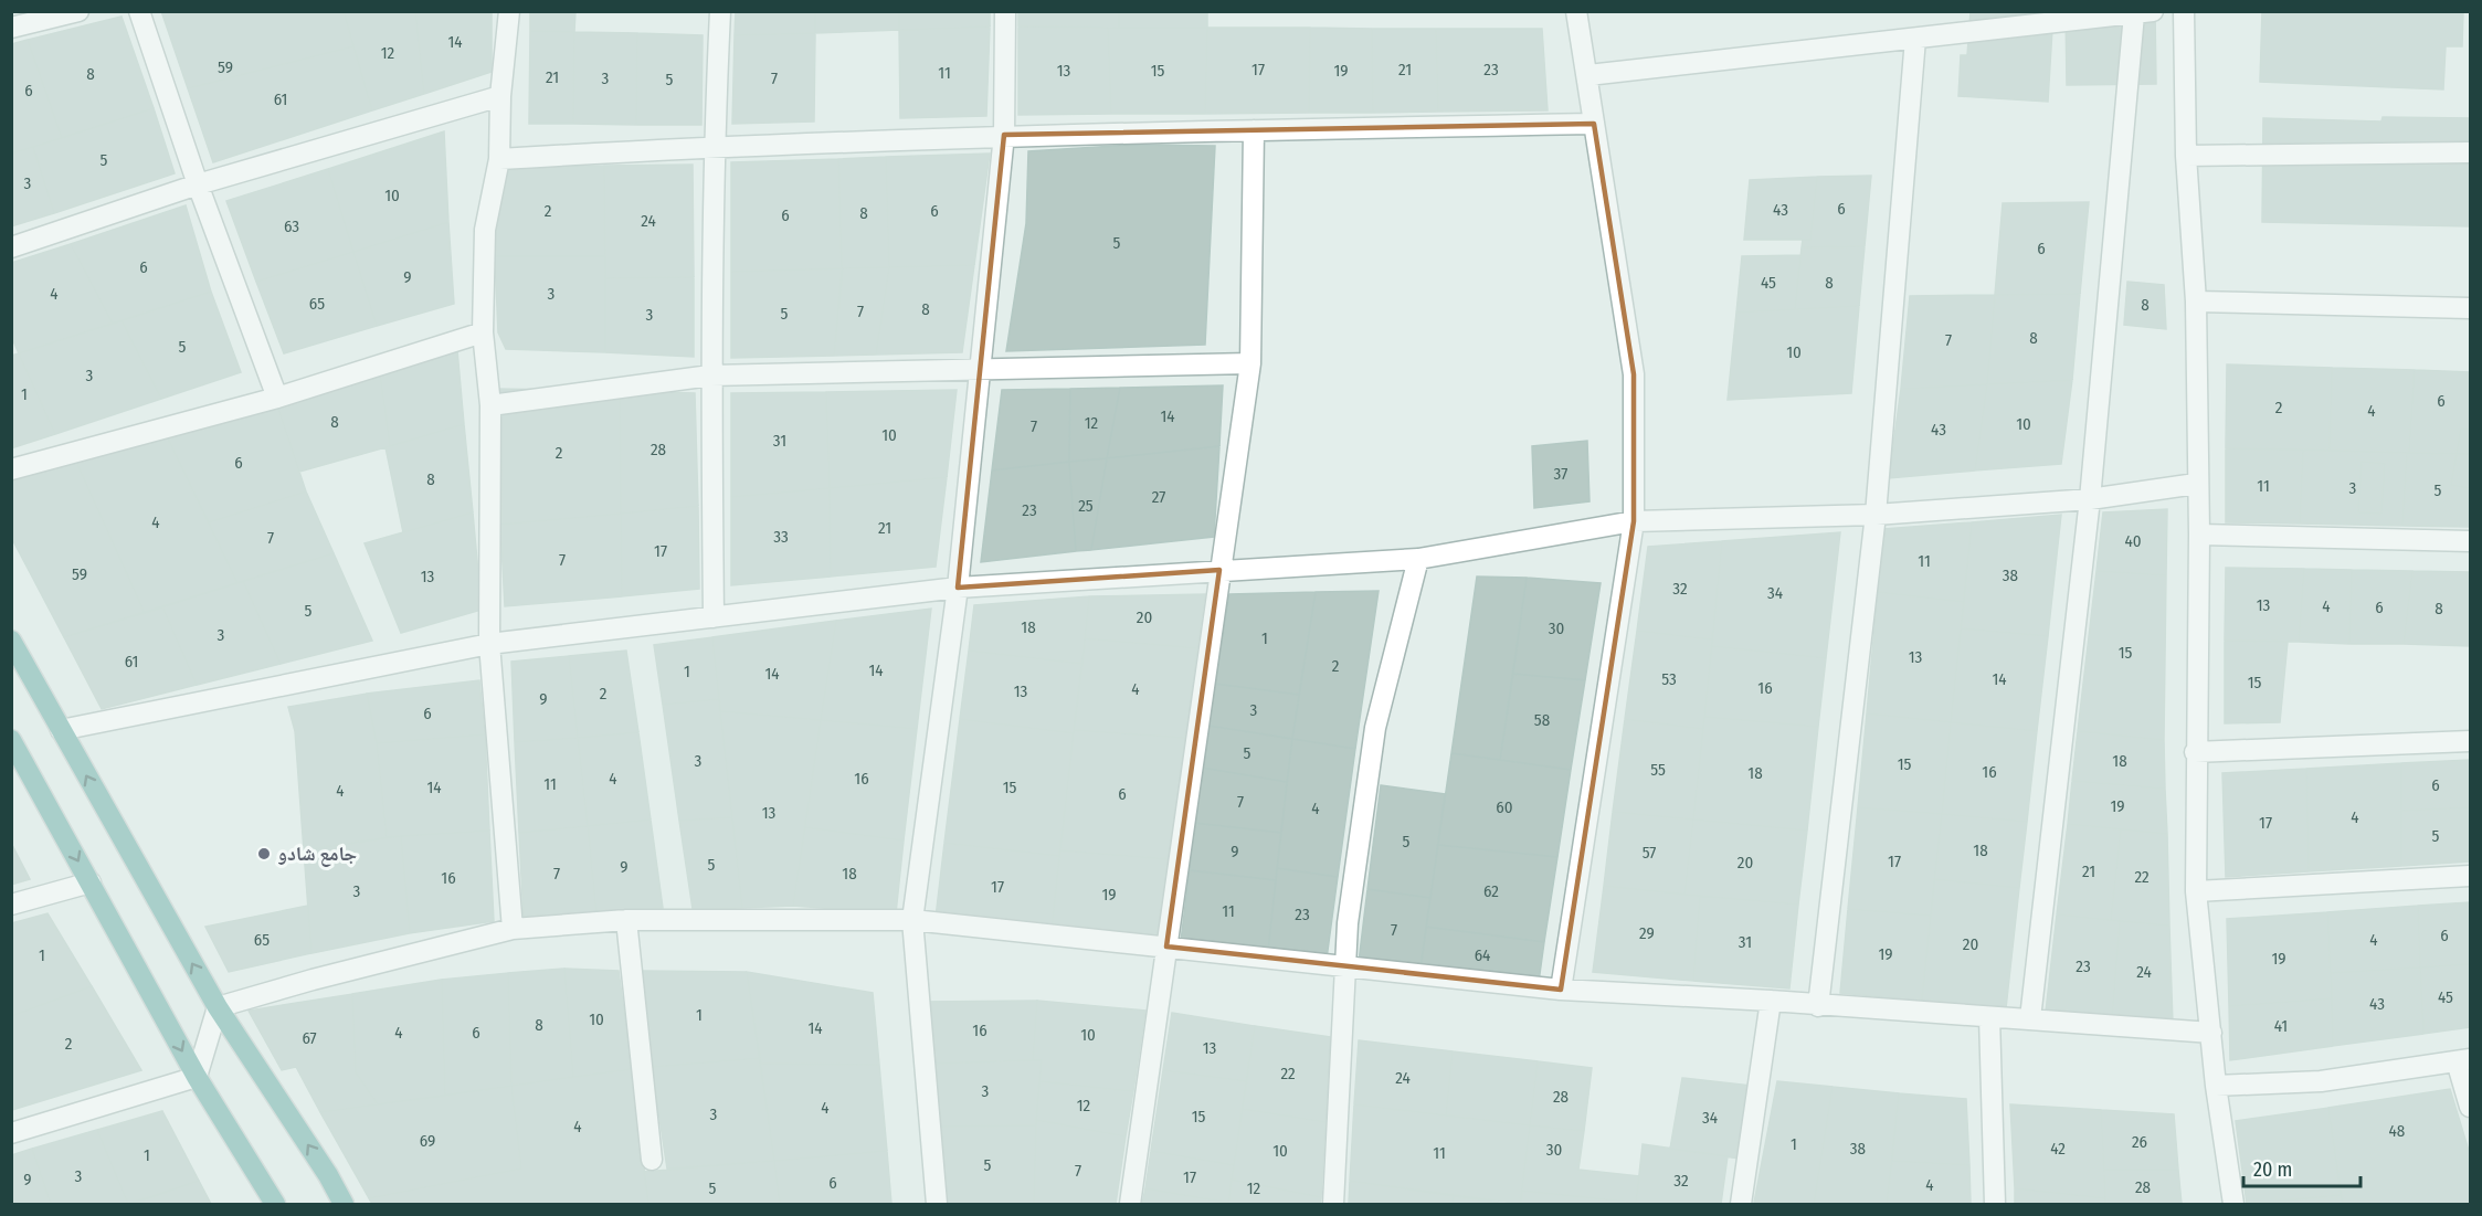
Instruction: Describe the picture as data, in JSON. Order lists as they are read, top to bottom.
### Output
{
  "places": ["جامع شادو"],
  "house_numbers": [
    "14",
    "12",
    "59",
    "17",
    "21",
    "23",
    "13",
    "15",
    "19",
    "11",
    "8",
    "21",
    "3",
    "7",
    "5",
    "6",
    "61",
    "5",
    "3",
    "10",
    "6",
    "43",
    "2",
    "6",
    "8",
    "6",
    "24",
    "63",
    "5",
    "6",
    "6",
    "9",
    "45",
    "8",
    "4",
    "3",
    "65",
    "8",
    "8",
    "7",
    "5",
    "3",
    "8",
    "7",
    "5",
    "10",
    "3",
    "1",
    "6",
    "2",
    "4",
    "14",
    "8",
    "12",
    "10",
    "7",
    "43",
    "10",
    "31",
    "28",
    "2",
    "6",
    "37",
    "8",
    "11",
    "3",
    "5",
    "27",
    "25",
    "23",
    "4",
    "21",
    "33",
    "7",
    "40",
    "17",
    "7",
    "11",
    "59",
    "38",
    "13",
    "32",
    "34",
    "13",
    "4",
    "6",
    "8",
    "5",
    "20",
    "18",
    "30",
    "3",
    "1",
    "15",
    "13",
    "61",
    "2",
    "14",
    "1",
    "14",
    "53",
    "14",
    "15",
    "16",
    "4",
    "13",
    "2",
    "9",
    "3",
    "6",
    "58",
    "5",
    "3",
    "18",
    "15",
    "55",
    "16",
    "18",
    "4",
    "16",
    "11",
    "6",
    "14",
    "15",
    "4",
    "6",
    "7",
    "19",
    "60",
    "4",
    "13",
    "4",
    "17",
    "5",
    "5",
    "18",
    "9",
    "57",
    "17",
    "20",
    "5",
    "9",
    "21",
    "7",
    "18",
    "22",
    "16",
    "17",
    "3",
    "62",
    "19",
    "11",
    "23",
    "7",
    "29",
    "6",
    "65",
    "4",
    "31",
    "20",
    "19",
    "1",
    "64",
    "19",
    "23",
    "24",
    "45",
    "43",
    "1",
    "10",
    "8",
    "41",
    "14",
    "16",
    "4",
    "6",
    "10",
    "67",
    "2",
    "13",
    "22",
    "24",
    "3",
    "28",
    "12",
    "4",
    "3",
    "15",
    "34",
    "4",
    "48",
    "69",
    "26",
    "1",
    "38",
    "42",
    "30",
    "10",
    "11",
    "1",
    "5",
    "7",
    "3",
    "17",
    "9",
    "32",
    "6",
    "4",
    "28",
    "5",
    "12"
  ],
  "scale_bar": "20 m"
}
